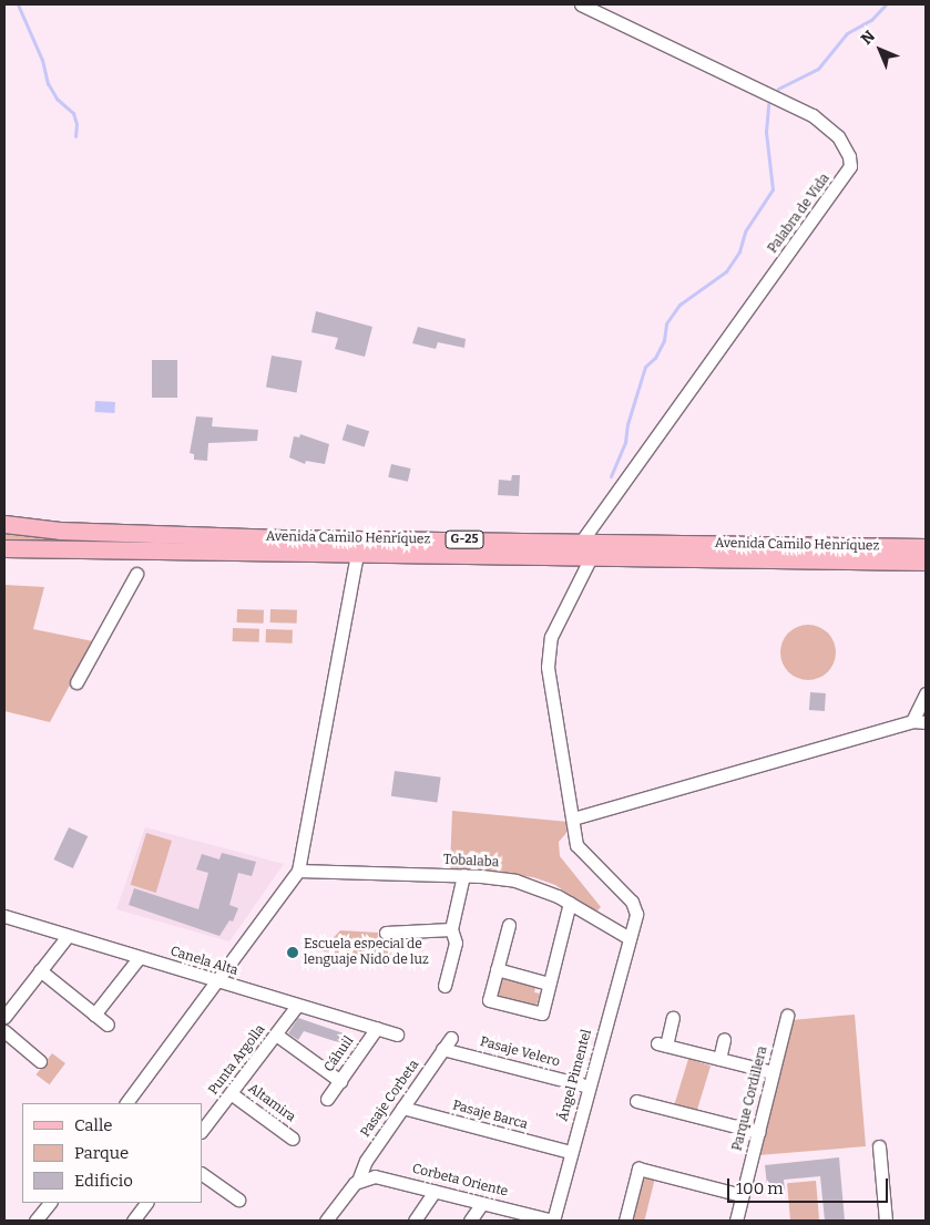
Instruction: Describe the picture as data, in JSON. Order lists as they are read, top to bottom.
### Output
{
  "streets": {
    "main road": ["Avenida Camilo Henríquez", "G-25"],
    "street": [
      "Palabra de Vida",
      "Tobalaba",
      "Canela Alta",
      "Pasaje Velero",
      "Cáhuil",
      "Punta Argolla",
      "Ángel Pimentel",
      "Pasaje Corbeta",
      "Parque Cordillera",
      "Altamira",
      "Pasaje Barca",
      "Corbeta Oriente"
    ]
  },
  "crossings": [
    ["Palabra de Vida", "Avenida Camilo Henríquez"],
    ["Avenida Camilo Henríquez", "Ángel Pimentel"],
    ["Tobalaba", "Ángel Pimentel"],
    ["Canela Alta", "Cáhuil"],
    ["Canela Alta", "Punta Argolla"],
    ["Pasaje Velero", "Ángel Pimentel"],
    ["Pasaje Velero", "Pasaje Corbeta"],
    ["Punta Argolla", "Altamira"],
    ["Ángel Pimentel", "Pasaje Barca"],
    ["Ángel Pimentel", "Corbeta Oriente"],
    ["Pasaje Corbeta", "Pasaje Barca"],
    ["Pasaje Corbeta", "Corbeta Oriente"]
  ],
  "places": ["Escuela especial de lenguaje Nido de luz"],
  "legend": ["Calle", "Parque", "Edificio"],
  "scale_bar": "100 m",
  "north": "top left"
}
